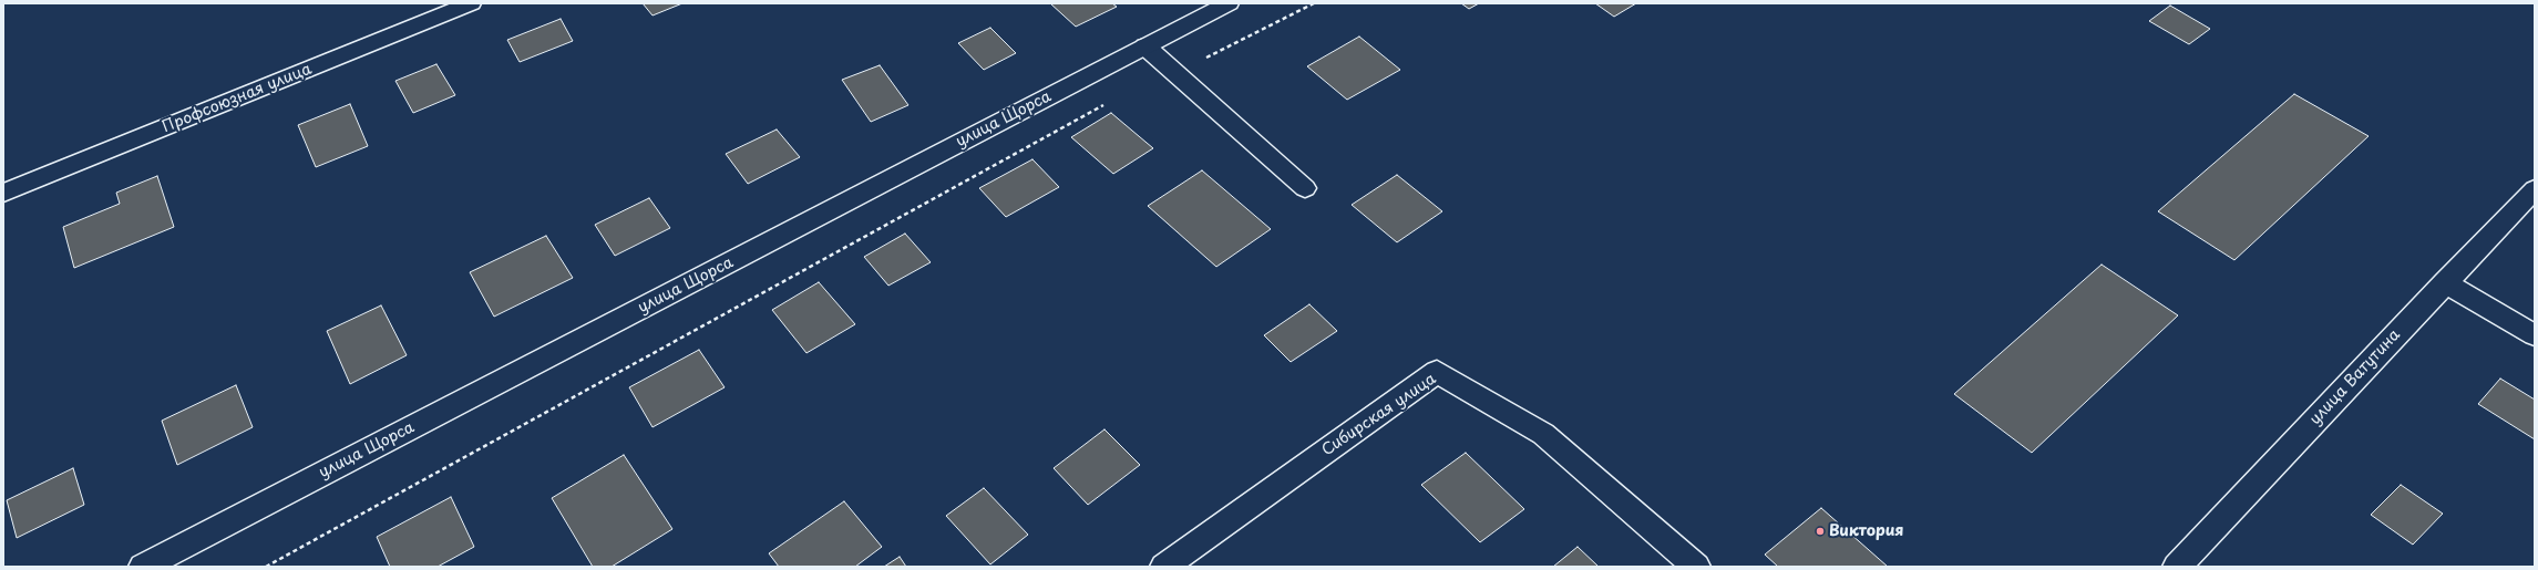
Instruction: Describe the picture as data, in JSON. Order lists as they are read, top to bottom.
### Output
{
  "streets": {
    "street": [
      "Профсоюзная улица",
      "улица Щорса",
      "улица Ватутина",
      "Сибирская улица"
    ]
  },
  "places": ["Виктория"]
}
